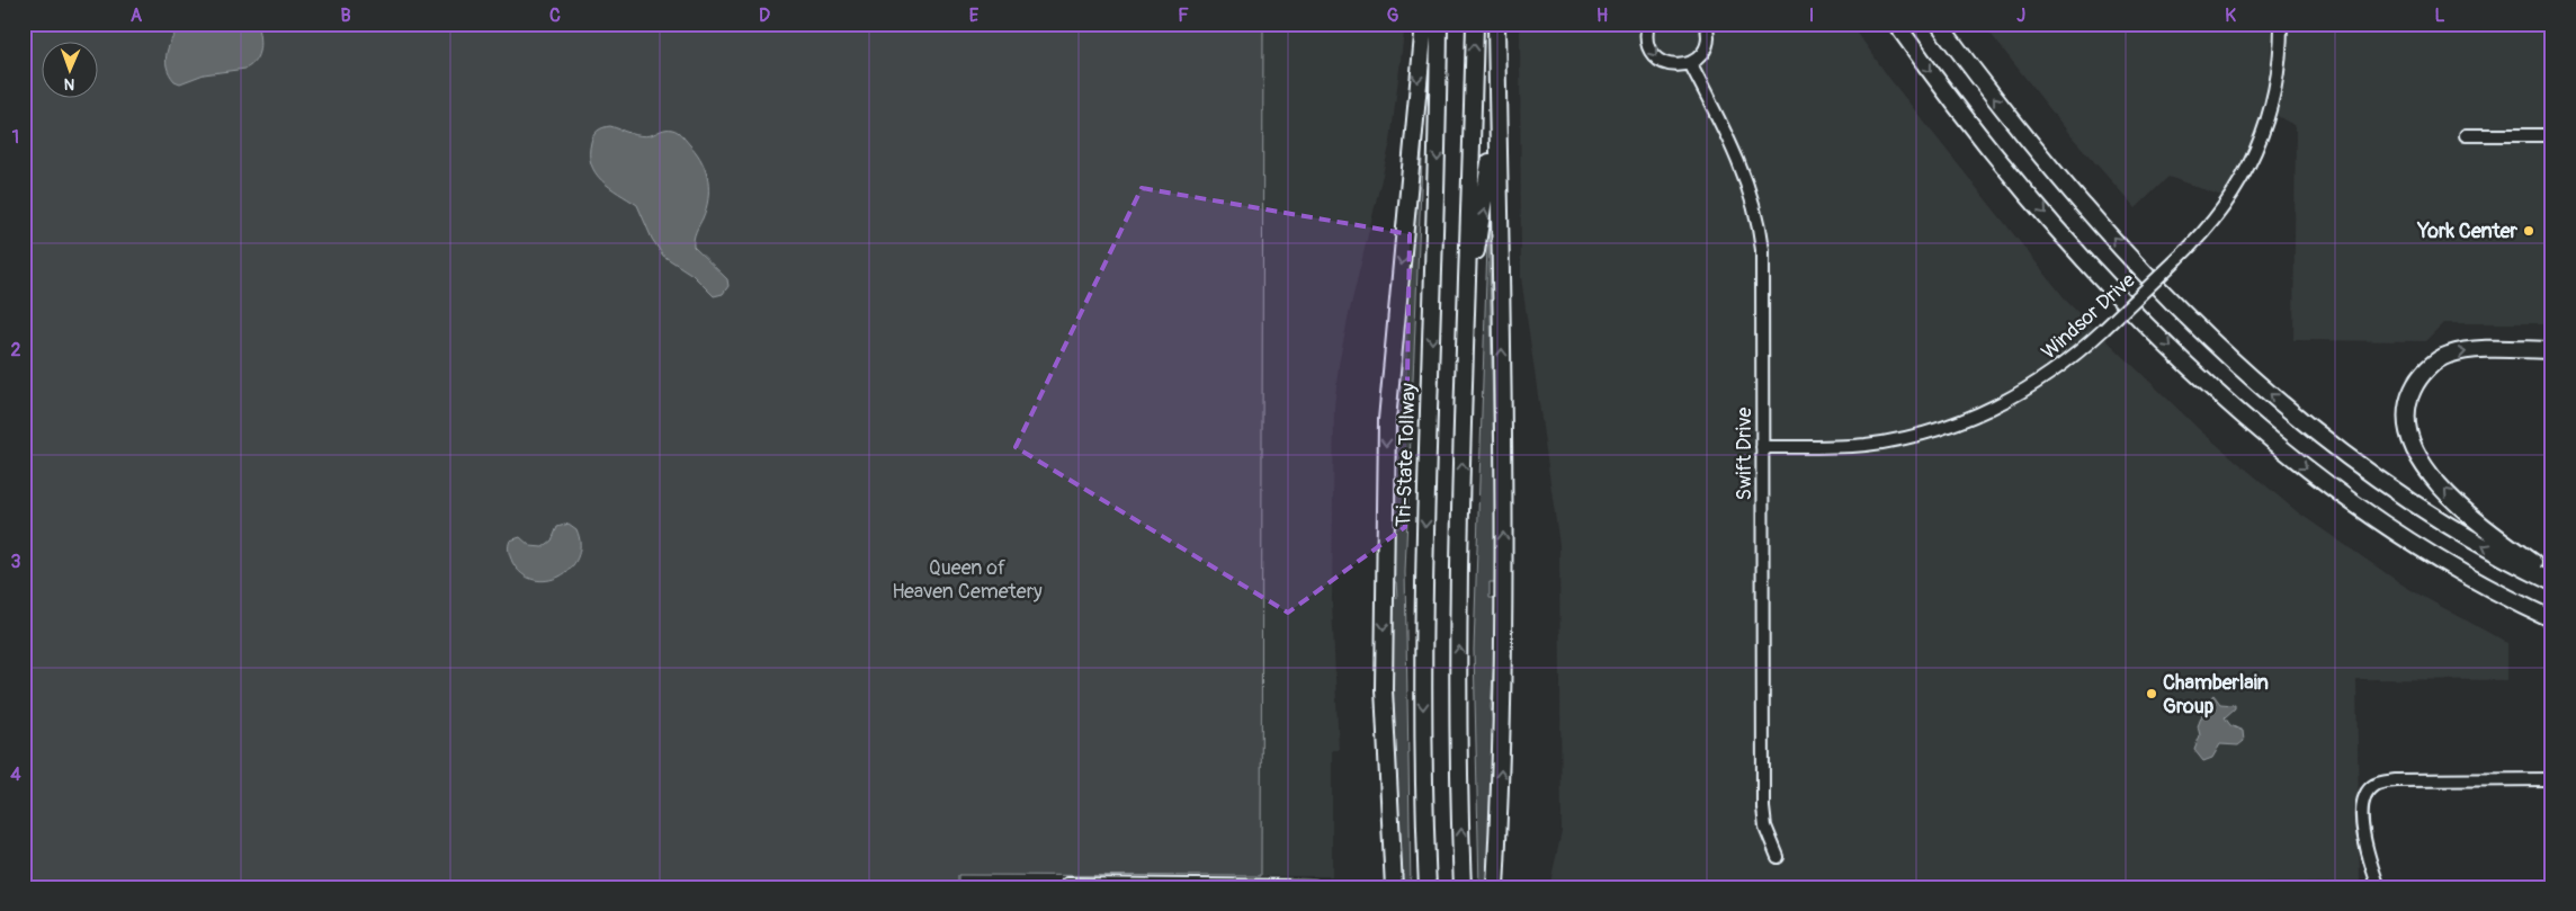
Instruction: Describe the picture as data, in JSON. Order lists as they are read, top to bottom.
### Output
{
  "streets": {
    "highway": ["Tri-State Tollway"],
    "street": ["Windsor Drive", "Swift Drive"]
  },
  "crossings": [
    ["Windsor Drive", "Swift Drive"]
  ],
  "parks": ["Queen of Heaven Cemetery"],
  "places": ["York Center", "Chamberlain Group"],
  "north": "bottom",
  "grid": {
    "columns": [
      "A",
      "B",
      "C",
      "D",
      "E",
      "F",
      "G",
      "H",
      "I",
      "J",
      "K",
      "L"
    ],
    "rows": [
      "1",
      "2",
      "3",
      "4"
    ]
  }
}
